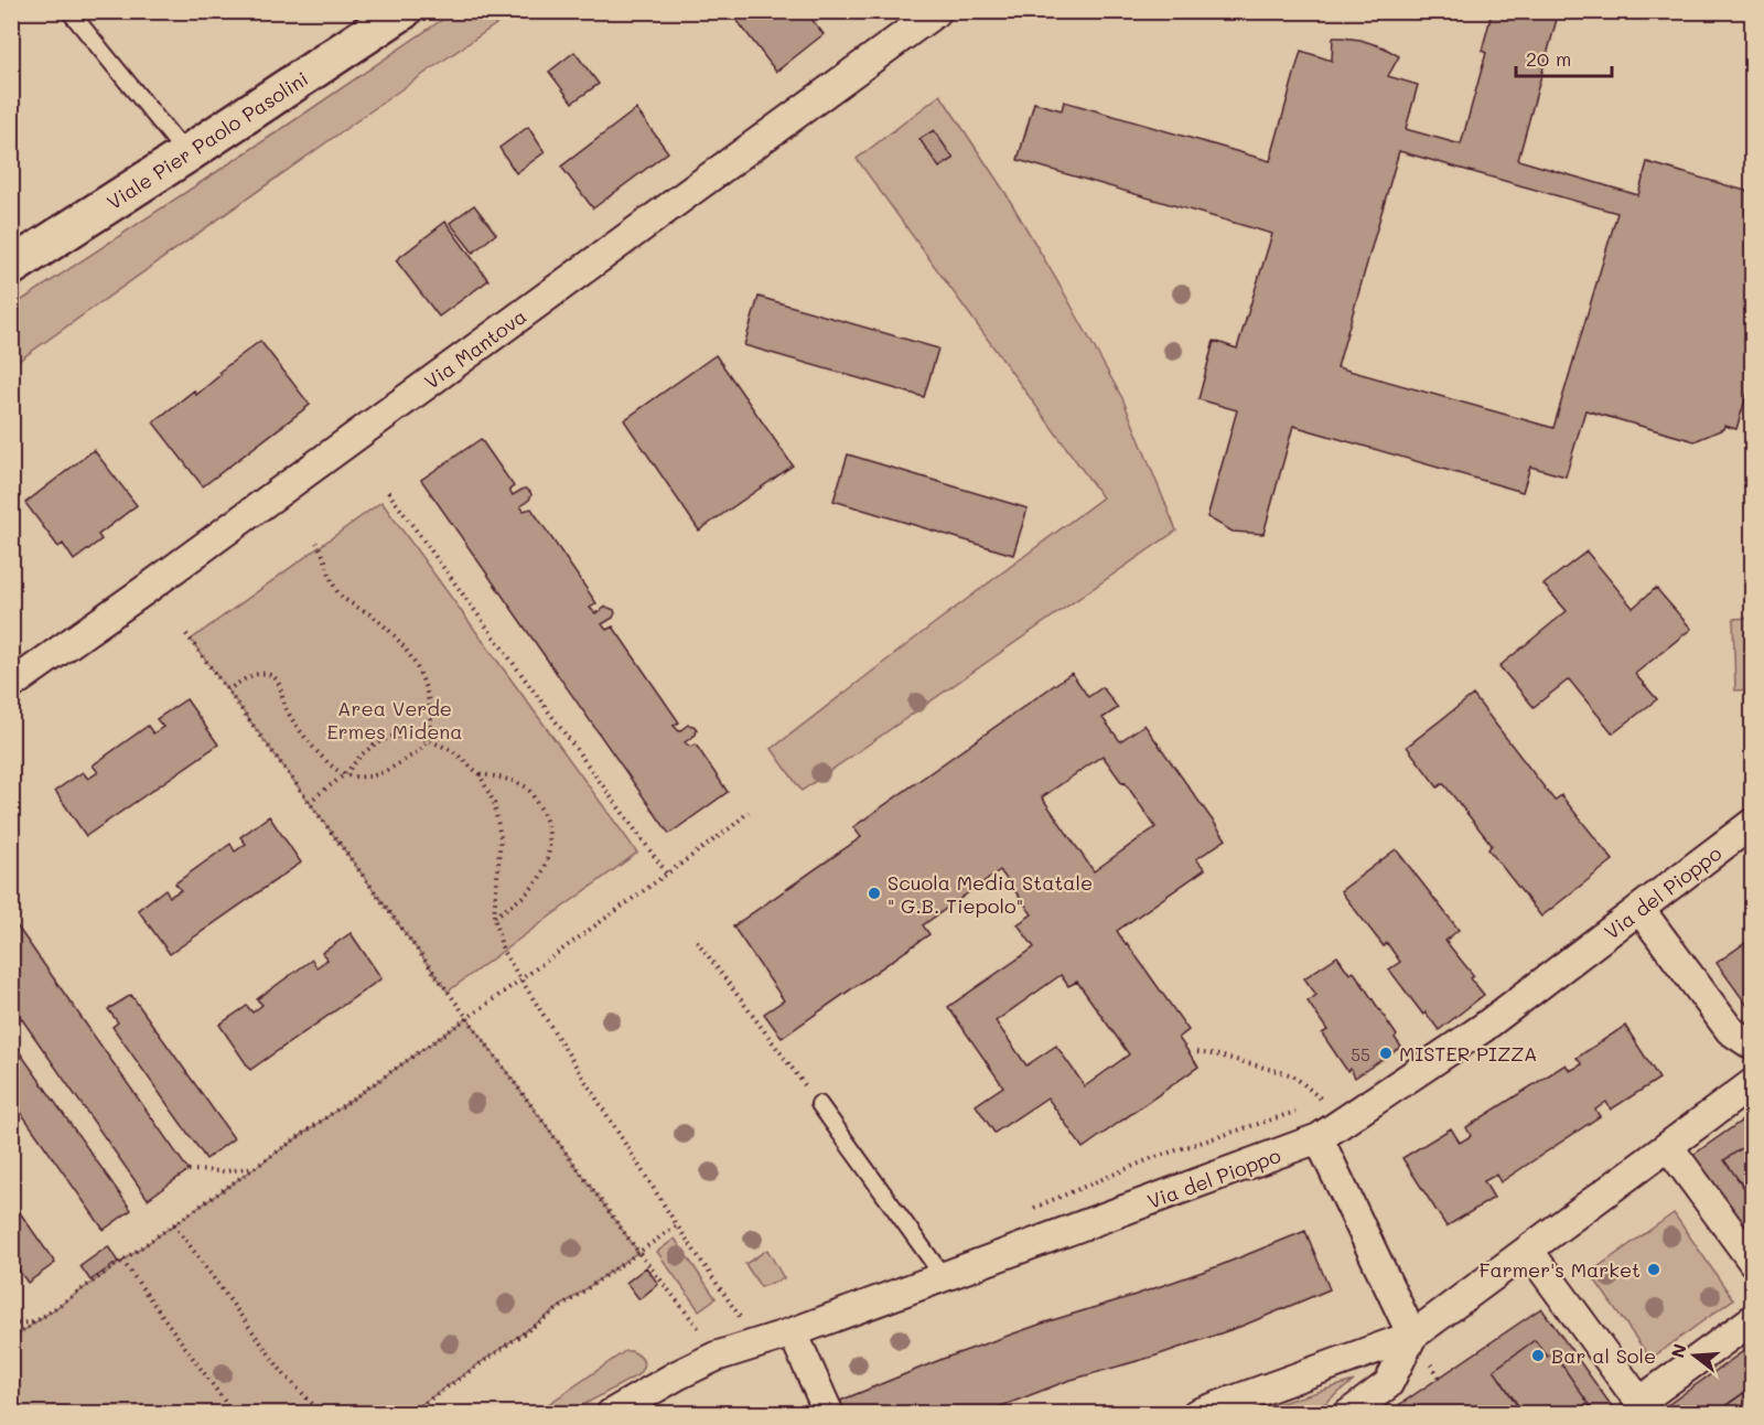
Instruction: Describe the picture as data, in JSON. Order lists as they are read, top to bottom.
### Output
{
  "streets": {
    "main road": ["Viale Pier Paolo Pasolini"],
    "street": ["Via Mantova", "Via del Pioppo"]
  },
  "parks": ["Area Verde Ermes Midena"],
  "places": [
    "Scuola Media Statale \" G.B. Tiepolo\"",
    "MISTER PIZZA",
    "Farmer's Market",
    "Bar al Sole"
  ],
  "house_numbers": ["55"],
  "scale_bar": "20 m",
  "north": "left"
}
